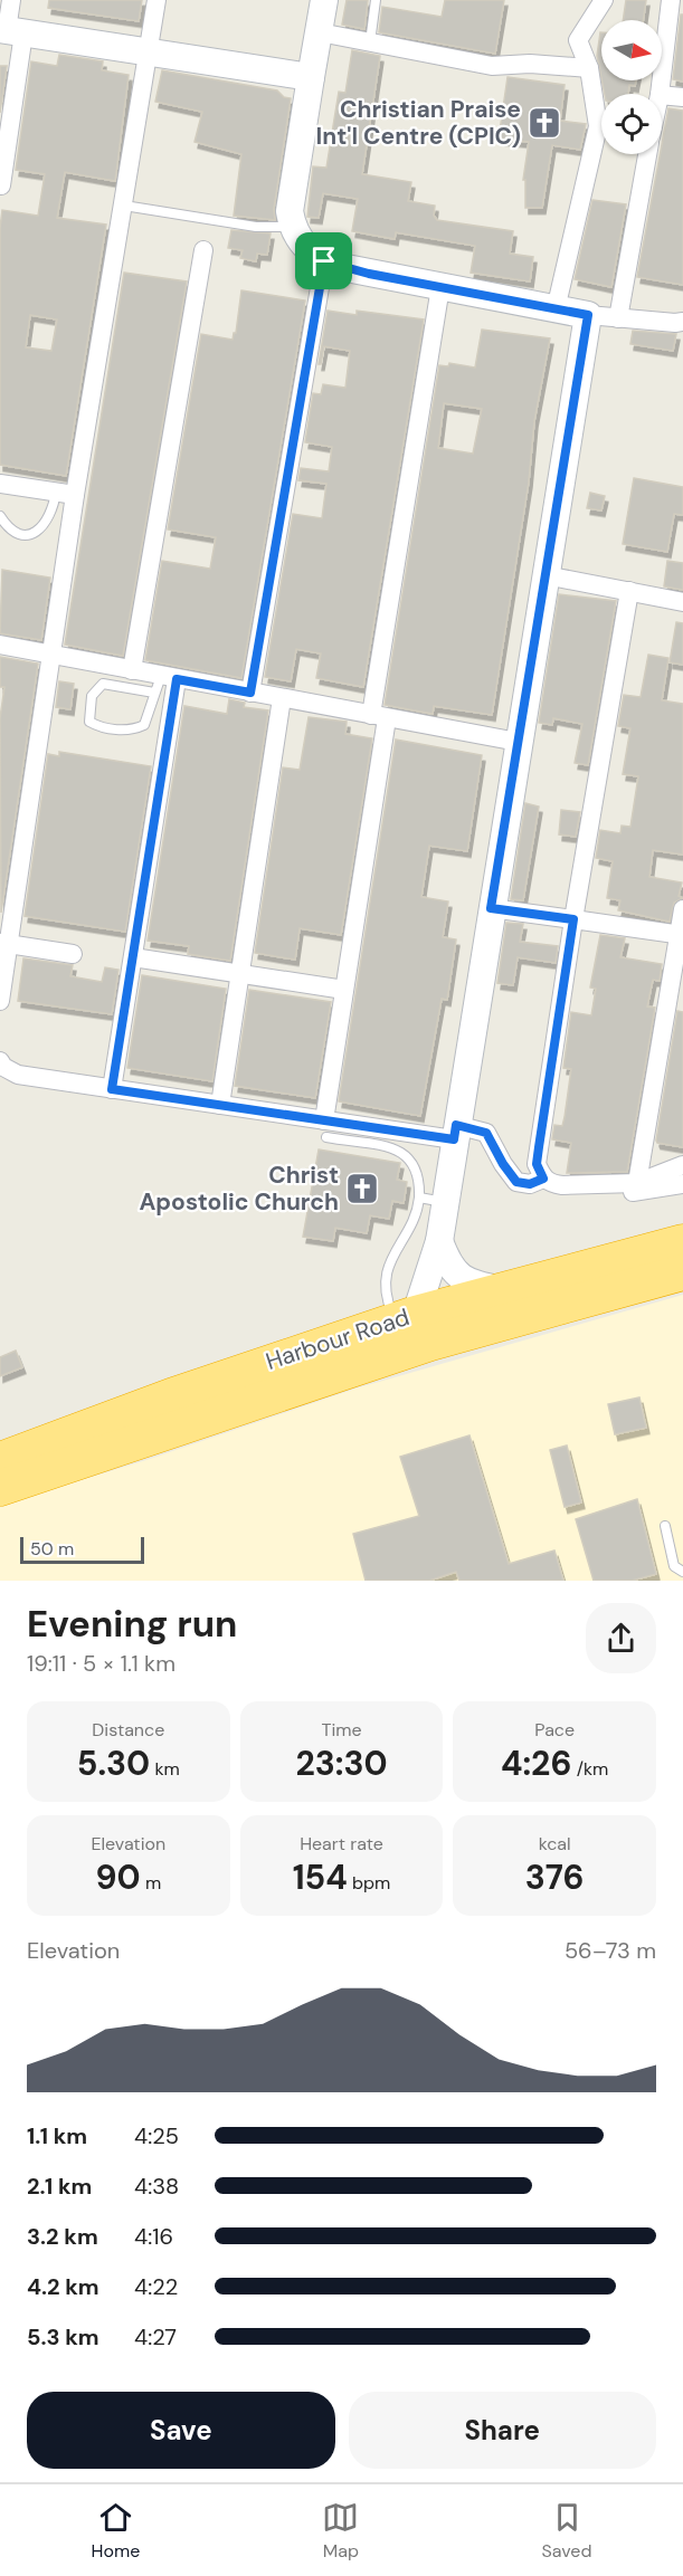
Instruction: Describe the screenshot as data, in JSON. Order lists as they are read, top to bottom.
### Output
{
  "streets": {
    "highway": ["Harbour Road"]
  },
  "places": {
    "church": ["Christian Praise Int'l Centre (CPIC)", "Christ Apostolic Church"]
  },
  "scale_bar": "50 m",
  "north": "right",
  "page": {
    "scale": "50 m",
    "heading": ["Evening run", "19:11 · 5 × 1.1 km"],
    "stats": [
      ["Distance", "5.30 km"],
      ["Time", "23:30"],
      ["Pace", "4:26 /km"],
      ["Elevation", "90 m"],
      ["Heart rate", "154 bpm"],
      ["kcal", "376"]
    ],
    "chart": ["Elevation", "56–73 m"],
    "list": [
      {
        "name": "1.1 km",
        "note": "4:25"
      },
      {
        "name": "2.1 km",
        "note": "4:38"
      },
      {
        "name": "3.2 km",
        "note": "4:16"
      },
      {
        "name": "4.2 km",
        "note": "4:22"
      },
      {
        "name": "5.3 km",
        "note": "4:27"
      }
    ],
    "buttons": ["Save", "Share"],
    "tabs": ["Home", "Map", "Saved"]
  }
}
